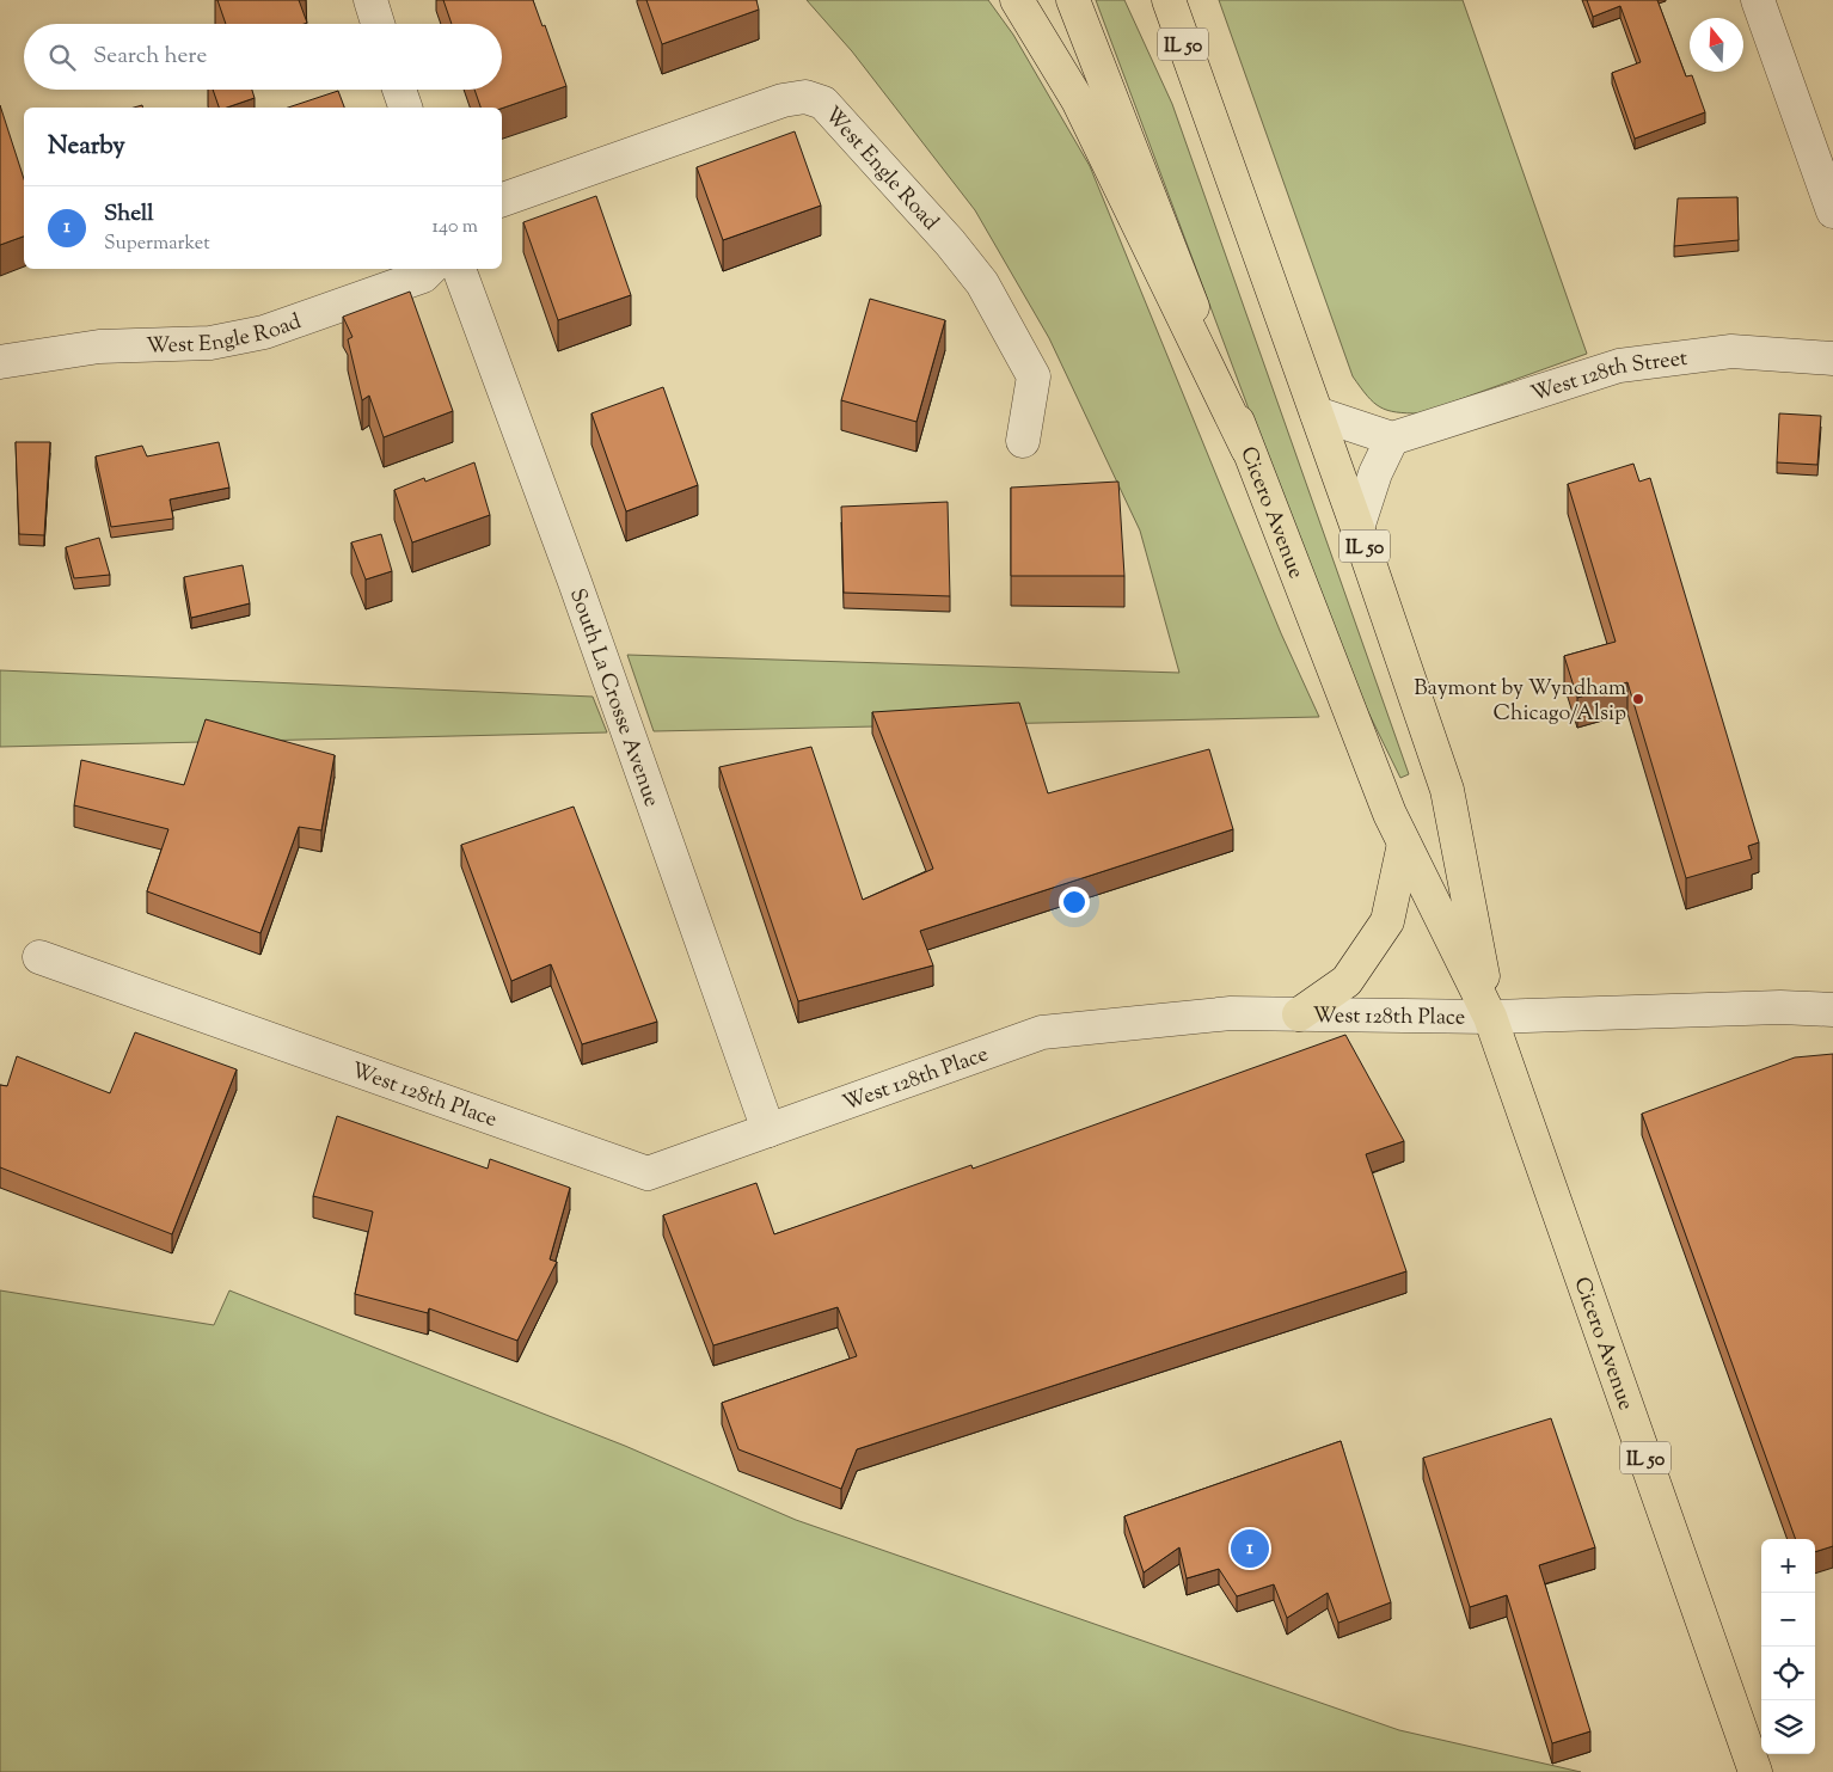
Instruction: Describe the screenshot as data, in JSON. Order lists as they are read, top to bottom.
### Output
{
  "streets": {
    "main road": ["IL 50", "Cicero Avenue"],
    "street": [
      "West Engle Road",
      "West 128th Street",
      "South La Crosse Avenue",
      "West 128th Place"
    ]
  },
  "crossings": [
    ["Cicero Avenue", "West 128th Place"],
    ["South La Crosse Avenue", "West 128th Place"]
  ],
  "places": ["Baymont by Wyndham Chicago/Alsip"],
  "north": "top",
  "page": {
    "search": "Search here",
    "heading": "Nearby",
    "list": [
      {
        "mark": "1",
        "name": "Shell",
        "note": "Supermarket",
        "value": "140 m"
      }
    ],
    "pins": "1",
    "map_buttons": ["+", "−"]
  }
}
